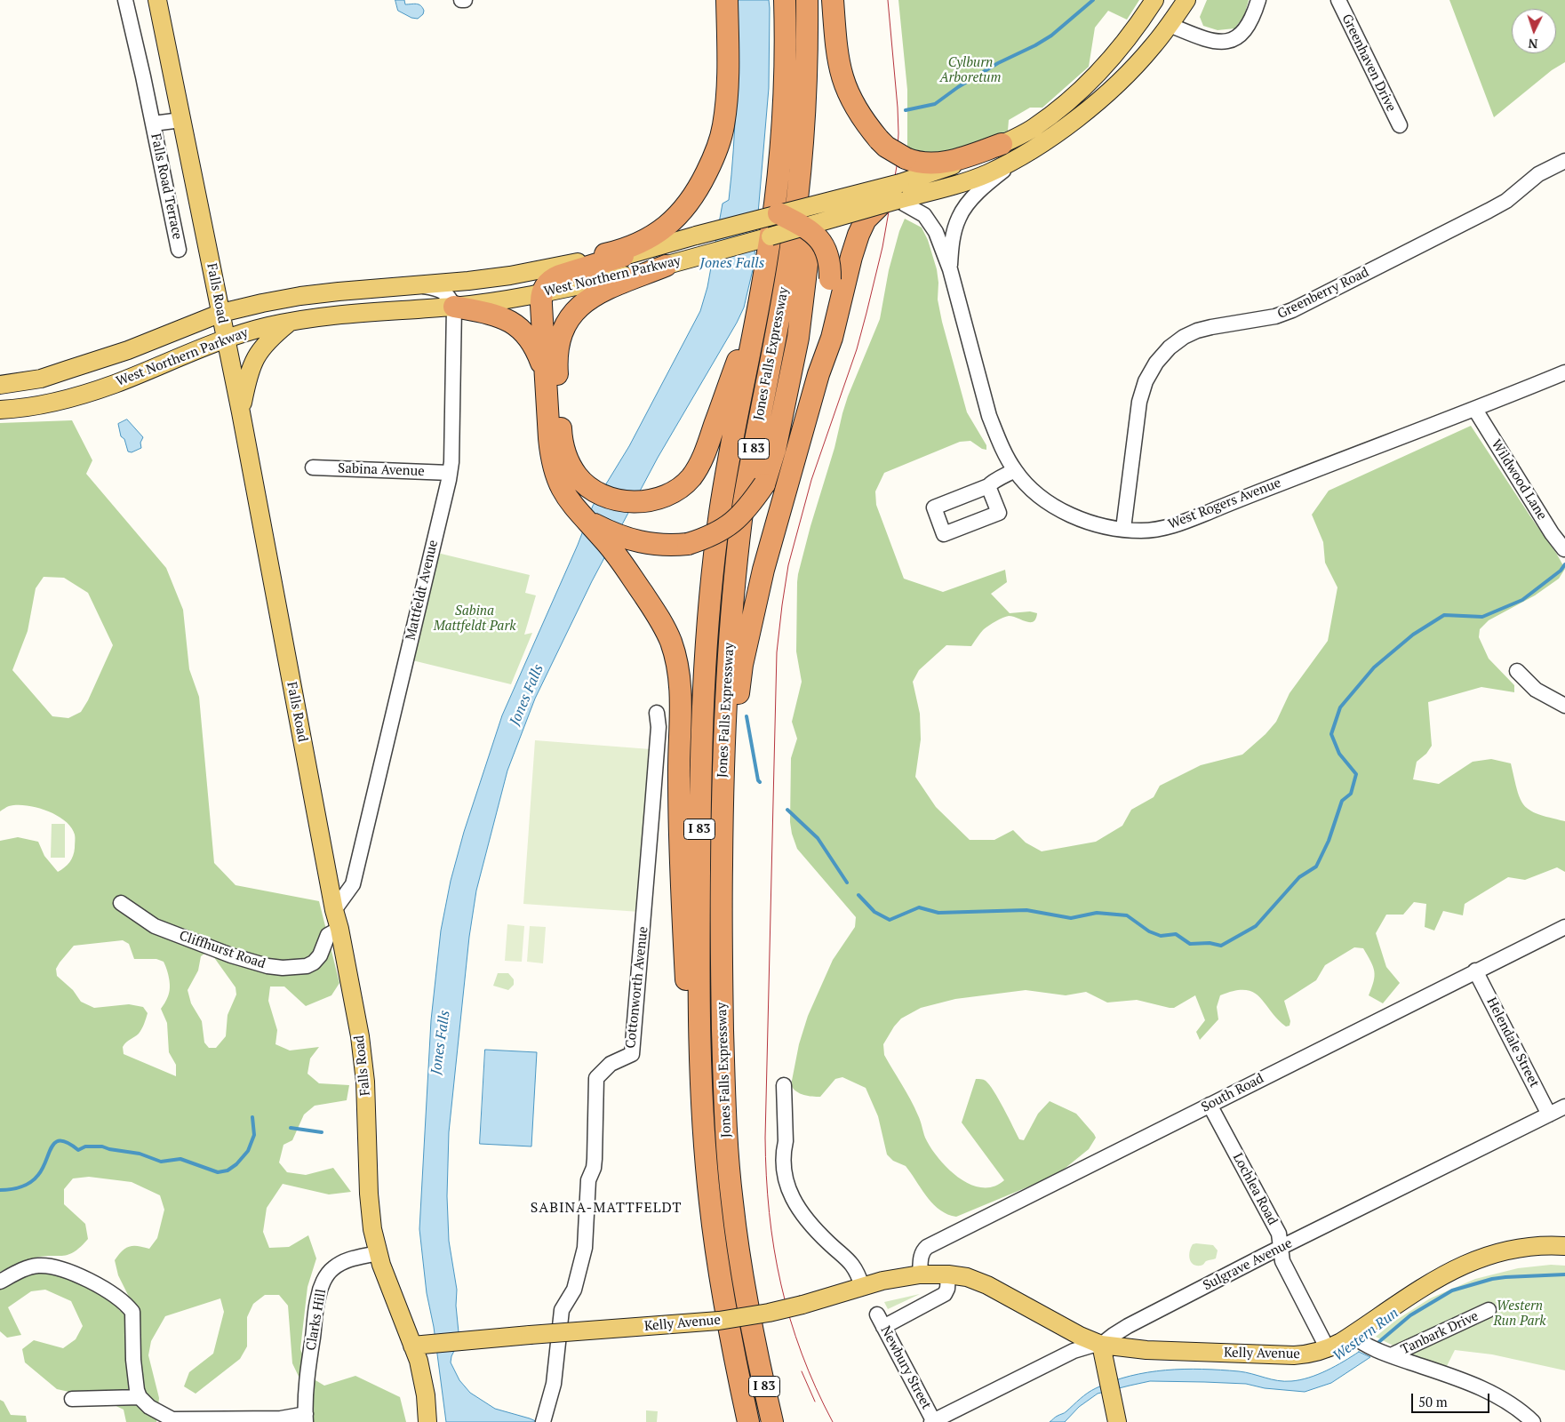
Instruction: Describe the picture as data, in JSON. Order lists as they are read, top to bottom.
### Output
{
  "streets": {
    "highway": ["Jones Falls Expressway", "I 83"],
    "main road": ["West Northern Parkway", "Falls Road", "Kelly Avenue"],
    "street": [
      "Greenhaven Drive",
      "Falls Road Terrace",
      "Greenberry Road",
      "Sabina Avenue",
      "Wildwood Lane",
      "West Rogers Avenue",
      "Mattfeldt Avenue",
      "Cliffhurst Road",
      "Cottonworth Avenue",
      "Helendale Street",
      "South Road",
      "Lochlea Road",
      "Sulgrave Avenue",
      "Clarks Hill",
      "Tanbark Drive",
      "Newbury Street"
    ]
  },
  "crossings": [
    ["Falls Road Terrace", "Falls Road"],
    ["West Northern Parkway", "Falls Road"],
    ["West Northern Parkway", "West Rogers Avenue"],
    ["West Northern Parkway", "Mattfeldt Avenue"],
    ["Falls Road", "Mattfeldt Avenue"],
    ["Falls Road", "Cliffhurst Road"],
    ["Falls Road", "Clarks Hill"],
    ["Falls Road", "Kelly Avenue"],
    ["Greenberry Road", "West Rogers Avenue"],
    ["Sabina Avenue", "Mattfeldt Avenue"],
    ["Wildwood Lane", "West Rogers Avenue"],
    ["Helendale Street", "South Road"],
    ["Helendale Street", "Sulgrave Avenue"],
    ["South Road", "Lochlea Road"],
    ["South Road", "Kelly Avenue"],
    ["Lochlea Road", "Sulgrave Avenue"],
    ["Lochlea Road", "Kelly Avenue"],
    ["Sulgrave Avenue", "Kelly Avenue"],
    ["Sulgrave Avenue", "Newbury Street"],
    ["Kelly Avenue", "Newbury Street"]
  ],
  "districts": ["SABINA-MATTFELDT"],
  "water": ["Jones Falls", "Western Run"],
  "parks": ["Cylburn Arboretum", "Sabina Mattfeldt Park", "Western Run Park"],
  "scale_bar": "50 m",
  "north": "bottom"
}
